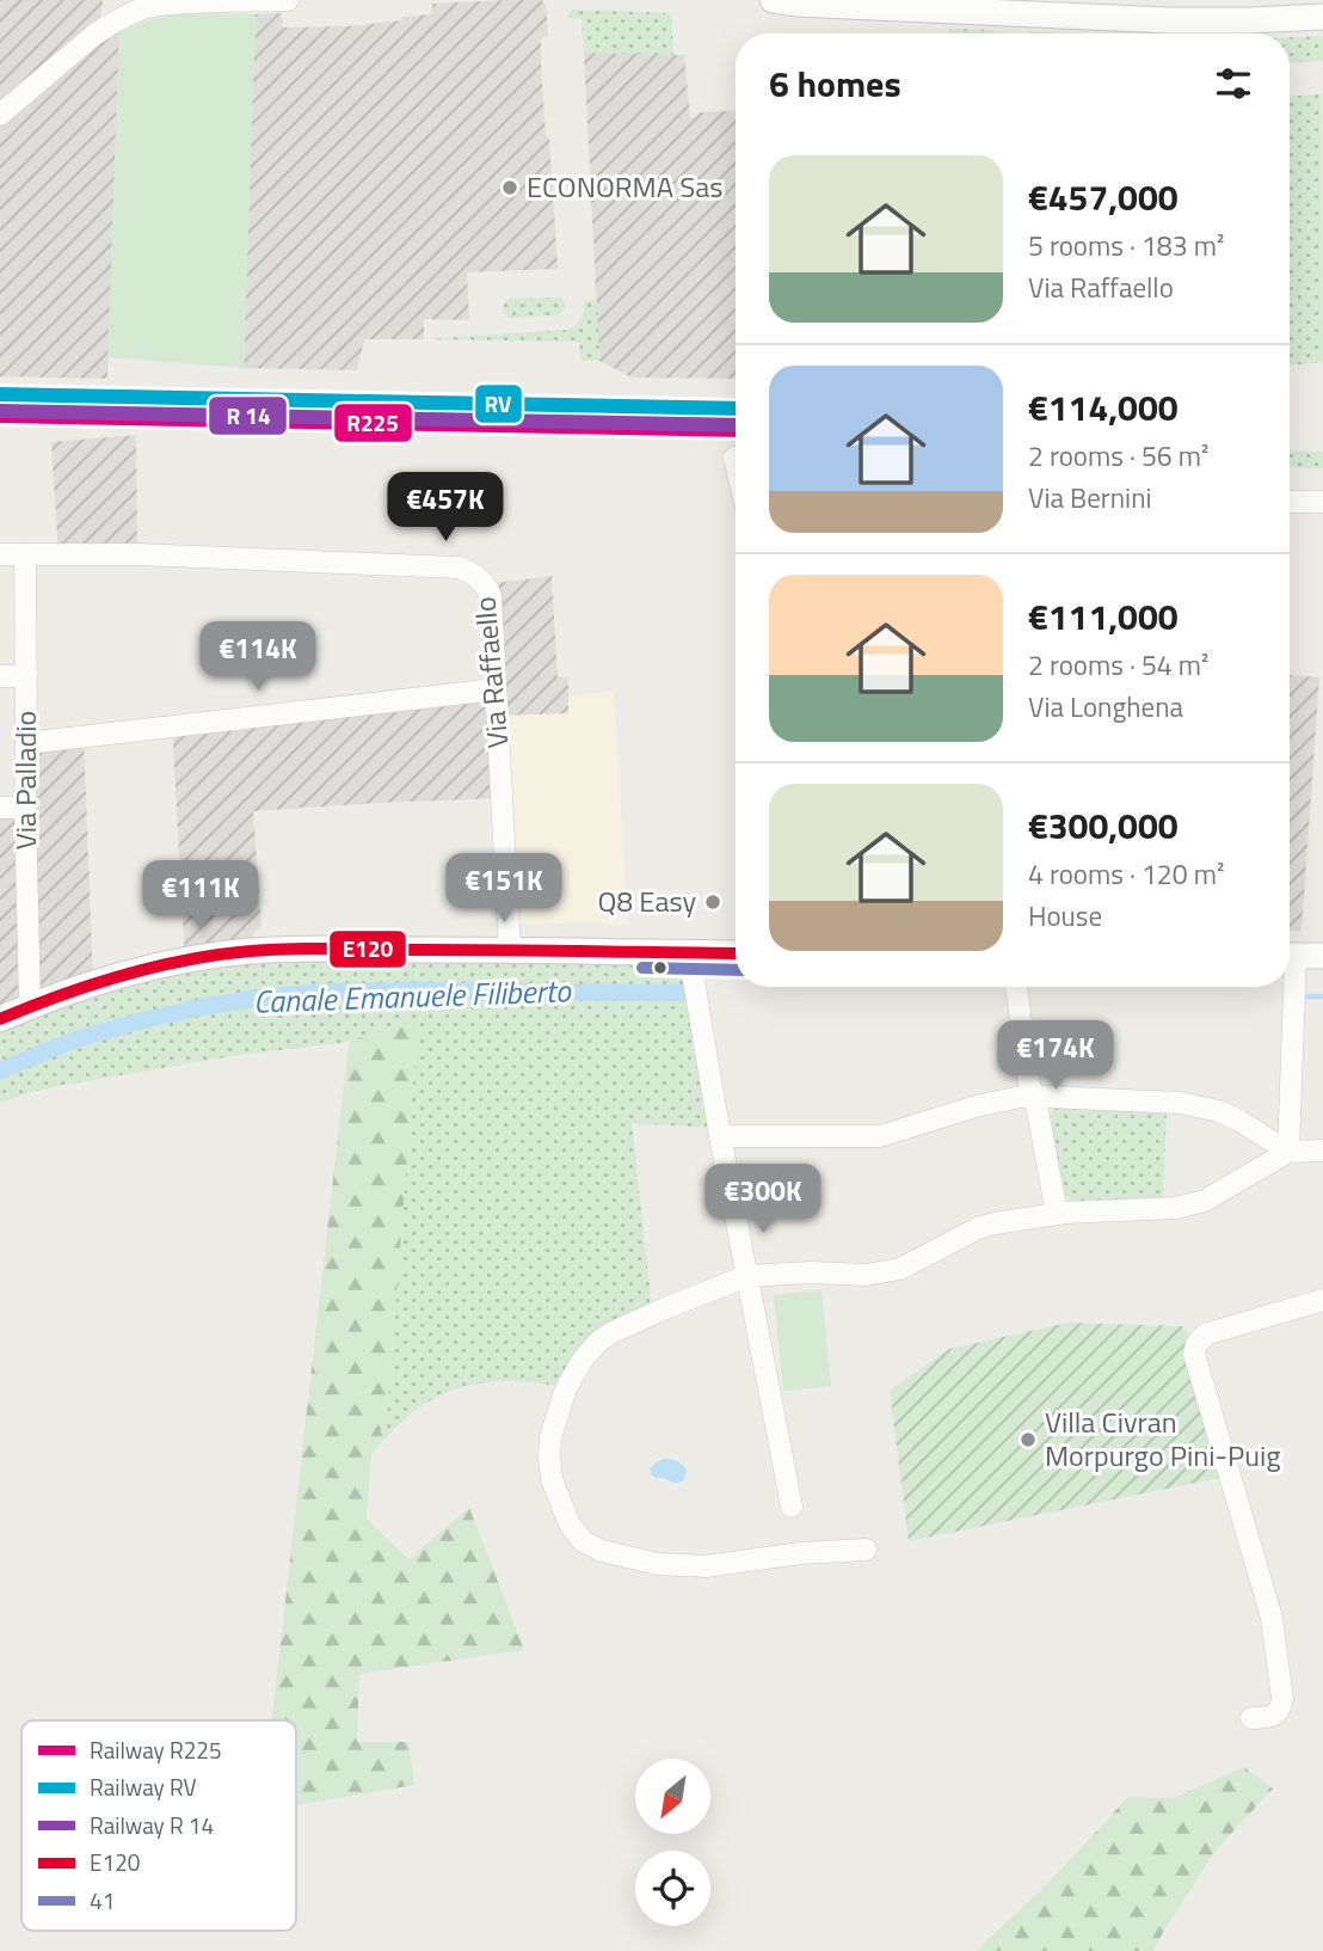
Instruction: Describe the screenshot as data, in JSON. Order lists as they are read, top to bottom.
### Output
{
  "streets": {
    "street": ["Via Raffaello", "Via Palladio"]
  },
  "crossings": [
    ["Via Raffaello", "Via Palladio"]
  ],
  "water": ["Canale Emanuele Filiberto"],
  "places": ["ECONORMA Sas", "Q8 Easy", "Villa Civran Morpurgo Pini-Puig"],
  "lines": [
    "rail line RV",
    "rail line R225",
    "transit line E120",
    "transit line 41"
  ],
  "legend": [
    "Railway R225",
    "Railway RV",
    "Railway R 14",
    "E120",
    "41"
  ],
  "north": "bottom left",
  "page": {
    "heading": "6 homes",
    "list": [
      {
        "name": "€457,000",
        "note": "5 rooms · 183 m² · Via Raffaello"
      },
      {
        "name": "€114,000",
        "note": "2 rooms · 56 m² · Via Bernini"
      },
      {
        "name": "€111,000",
        "note": "2 rooms · 54 m² · Via Longhena"
      },
      {
        "name": "€300,000",
        "note": "4 rooms · 120 m² · House"
      }
    ],
    "price": [
      "€457K",
      "€114K",
      "€151K",
      "€111K",
      "€174K",
      "€300K"
    ]
  }
}
